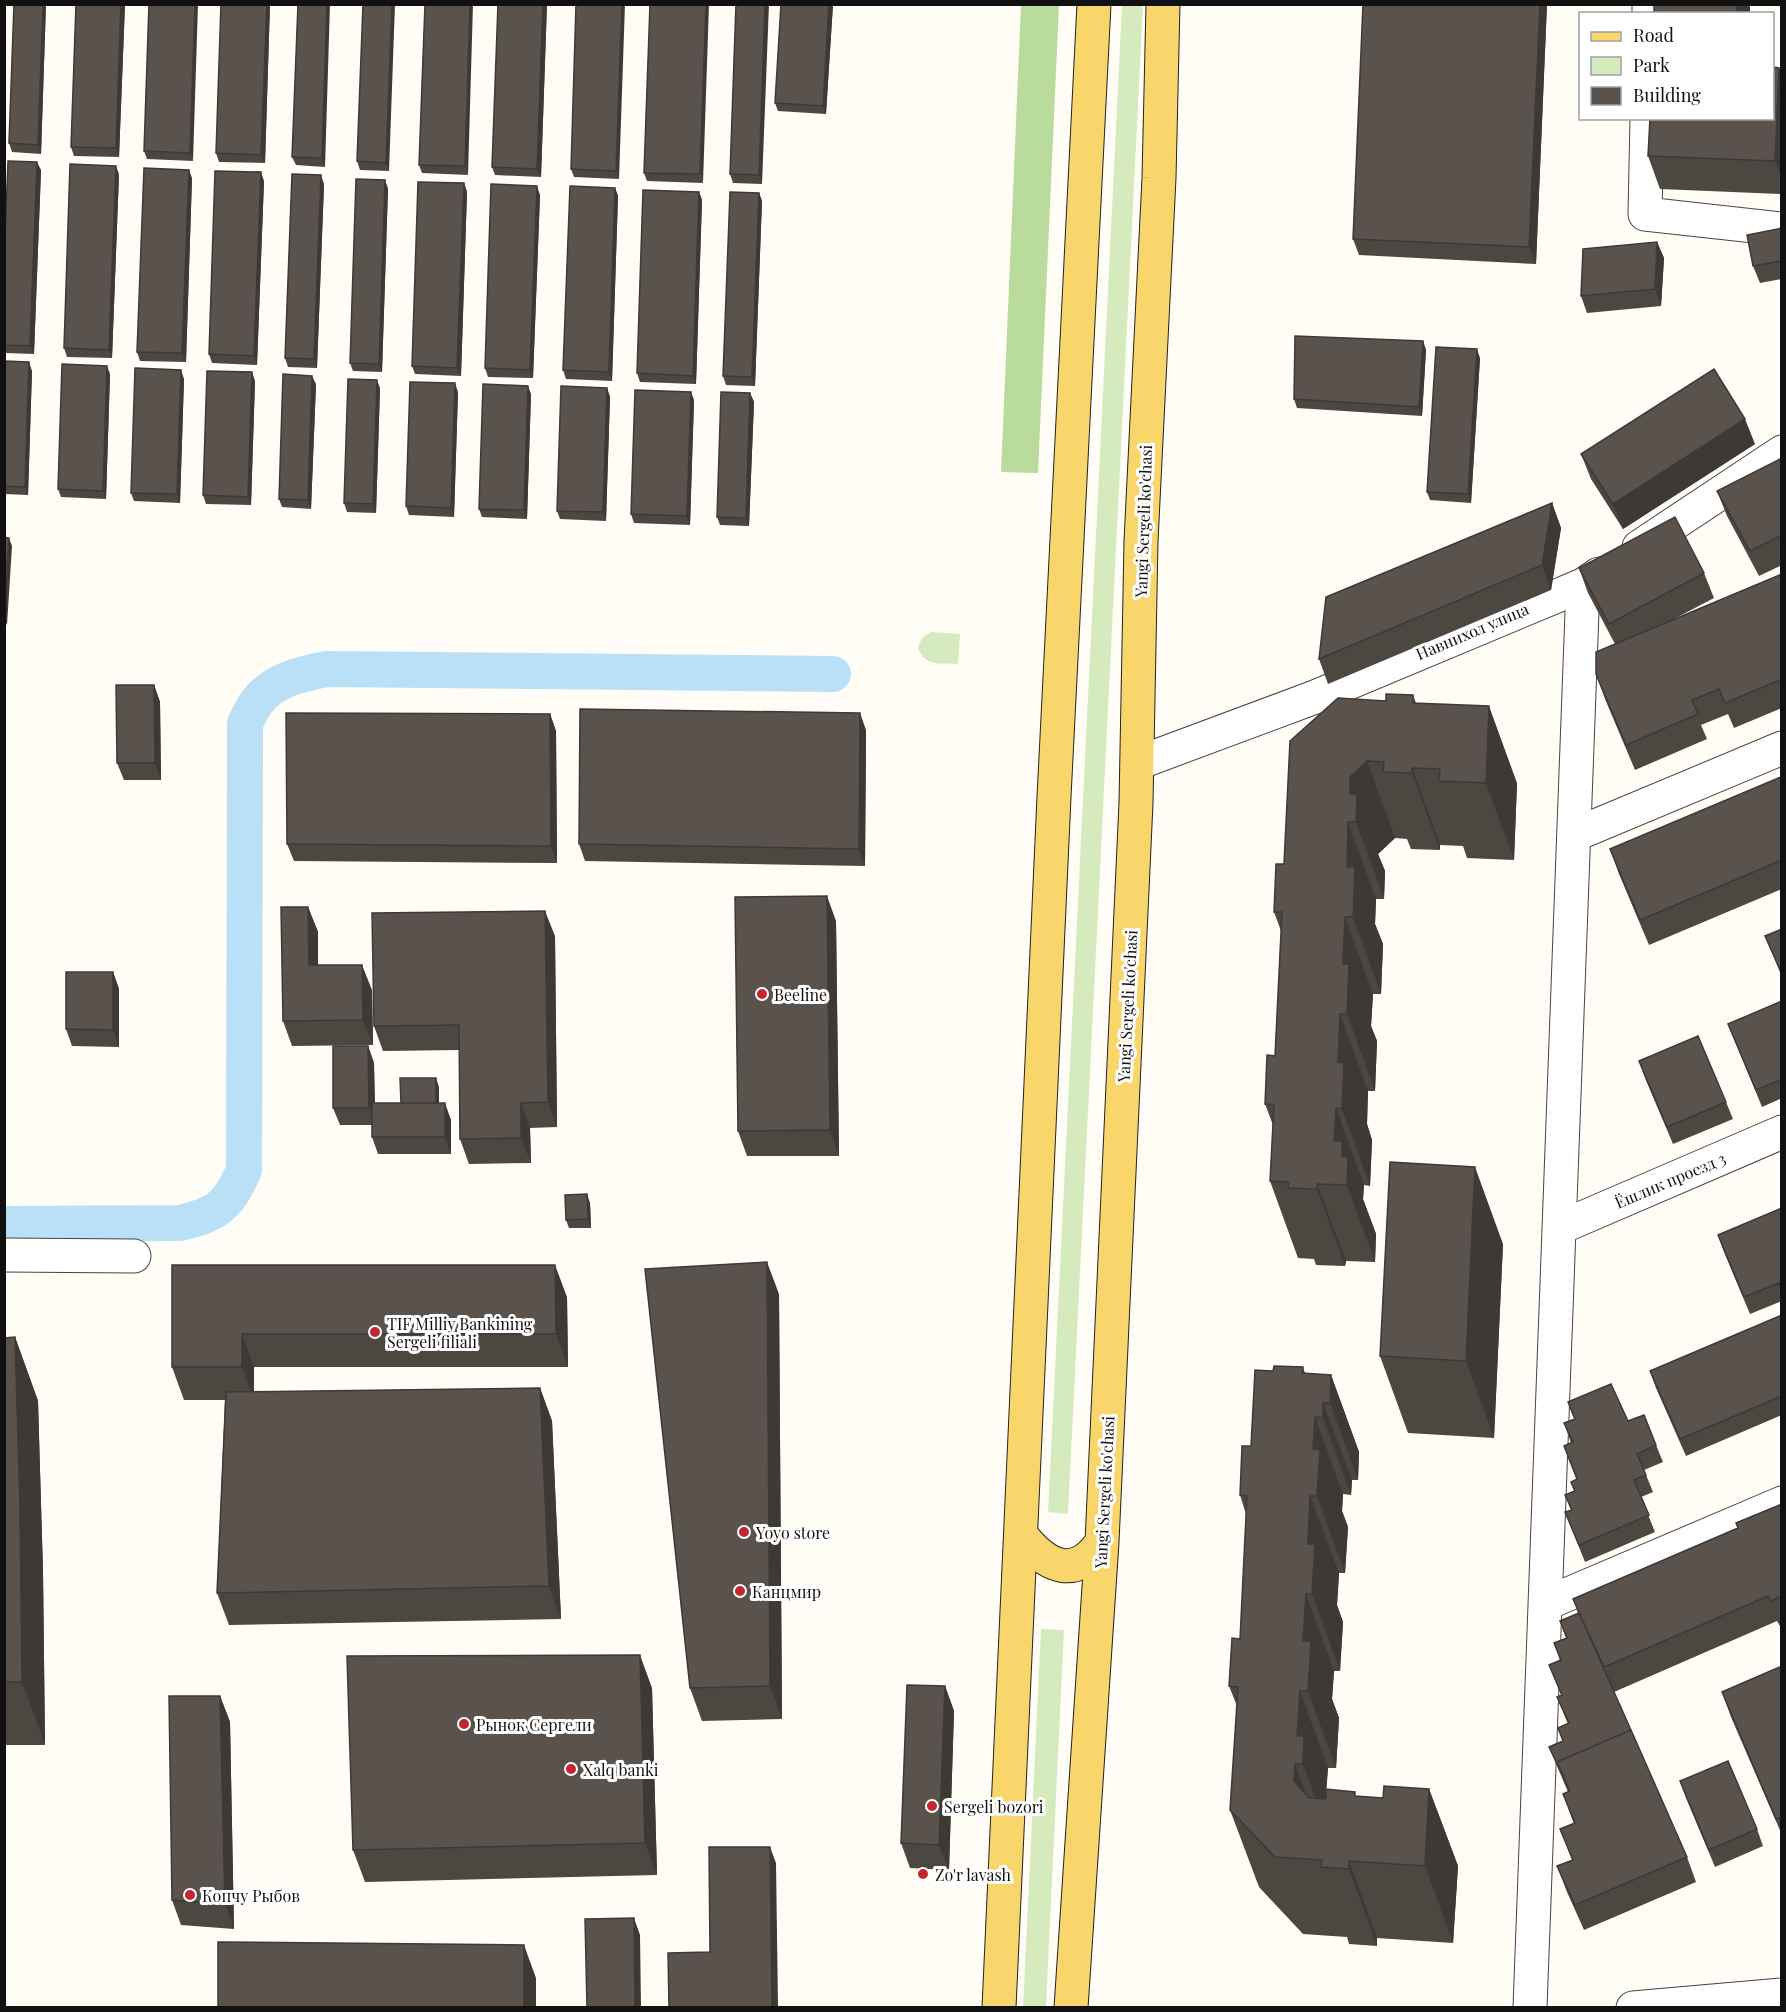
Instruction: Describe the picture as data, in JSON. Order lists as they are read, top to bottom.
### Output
{
  "streets": {
    "main road": ["Yangi Sergeli ko'chasi"],
    "street": ["Навнихол улица", "Ёшлик проезд 3"]
  },
  "crossings": [
    ["Yangi Sergeli ko'chasi", "Навнихол улица"]
  ],
  "places": [
    "Beeline",
    "TIF Milliy Bankining Sergeli filiali",
    "Yoyo store",
    "Канцмир",
    "Рынок Сергели",
    "Xalq banki",
    "Sergeli bozori",
    "Zo'r lavash",
    "Копчу Рыбов"
  ],
  "legend": ["Road", "Park", "Building"]
}
